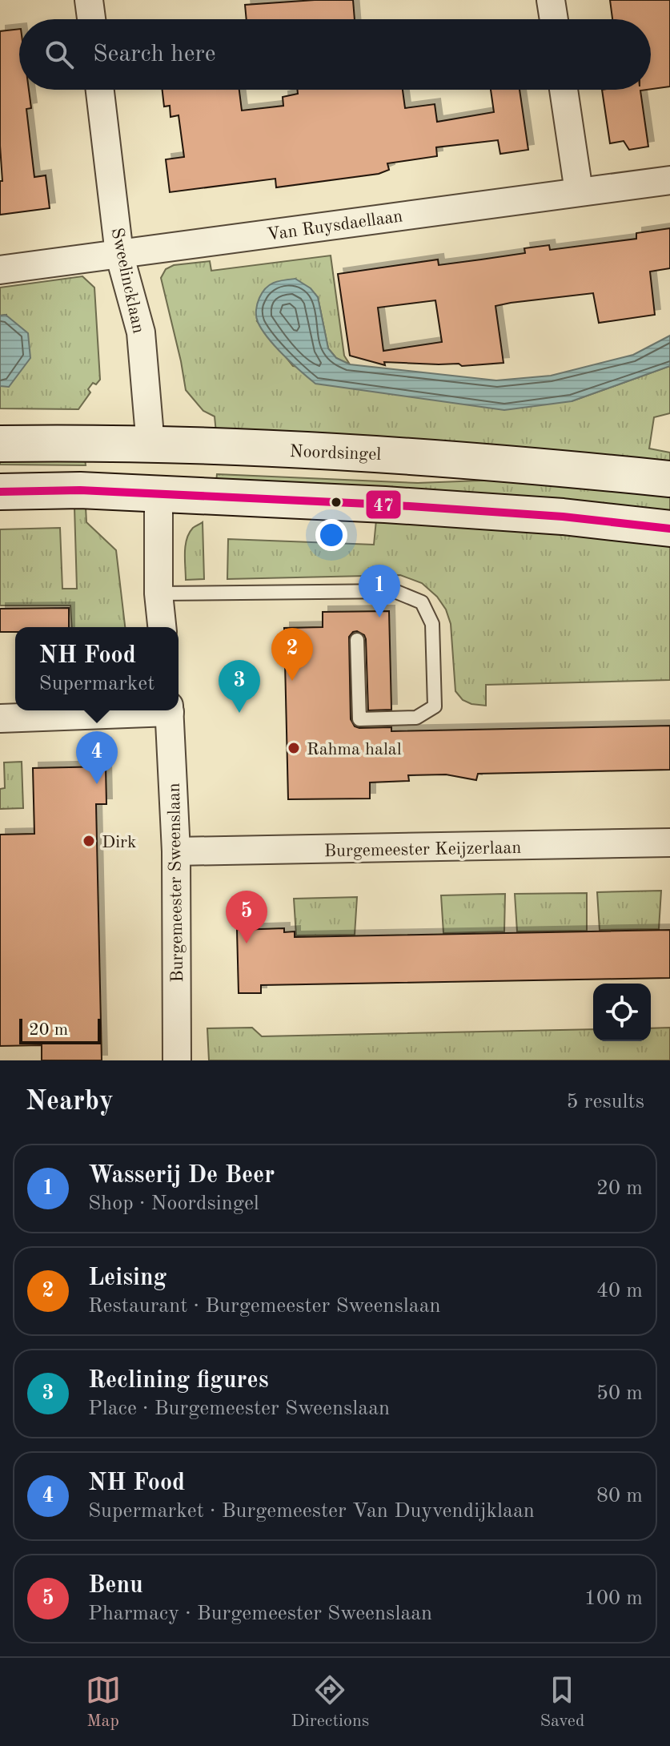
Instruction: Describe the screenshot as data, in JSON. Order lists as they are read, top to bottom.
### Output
{
  "streets": {
    "main road": ["Noordsingel"],
    "street": [
      "Van Ruysdaellaan",
      "Sweelincklaan",
      "Burgemeester Keijzerlaan",
      "Burgemeester Sweenslaan"
    ]
  },
  "crossings": [
    ["Van Ruysdaellaan", "Sweelincklaan"],
    ["Sweelincklaan", "Noordsingel"],
    ["Burgemeester Keijzerlaan", "Burgemeester Sweenslaan"]
  ],
  "places": ["Rahma halal", "Dirk"],
  "lines": ["transit line 47"],
  "scale_bar": "20 m",
  "page": {
    "search": "Search here",
    "pins": [
      "1",
      "2",
      "3",
      "4",
      "5"
    ],
    "popup": ["NH Food", "Supermarket"],
    "scale": "20 m",
    "heading": ["Nearby", "5 results"],
    "list": [
      {
        "mark": "1",
        "name": "Wasserij De Beer",
        "note": "Shop · Noordsingel",
        "value": "20 m"
      },
      {
        "mark": "2",
        "name": "Leising",
        "note": "Restaurant · Burgemeester Sweenslaan",
        "value": "40 m"
      },
      {
        "mark": "3",
        "name": "Reclining figures",
        "note": "Place · Burgemeester Sweenslaan",
        "value": "50 m"
      },
      {
        "mark": "4",
        "name": "NH Food",
        "note": "Supermarket · Burgemeester Van Duyvendijklaan",
        "value": "80 m"
      },
      {
        "mark": "5",
        "name": "Benu",
        "note": "Pharmacy · Burgemeester Sweenslaan",
        "value": "100 m"
      }
    ],
    "nav": ["Map", "Directions", "Saved"]
  }
}
